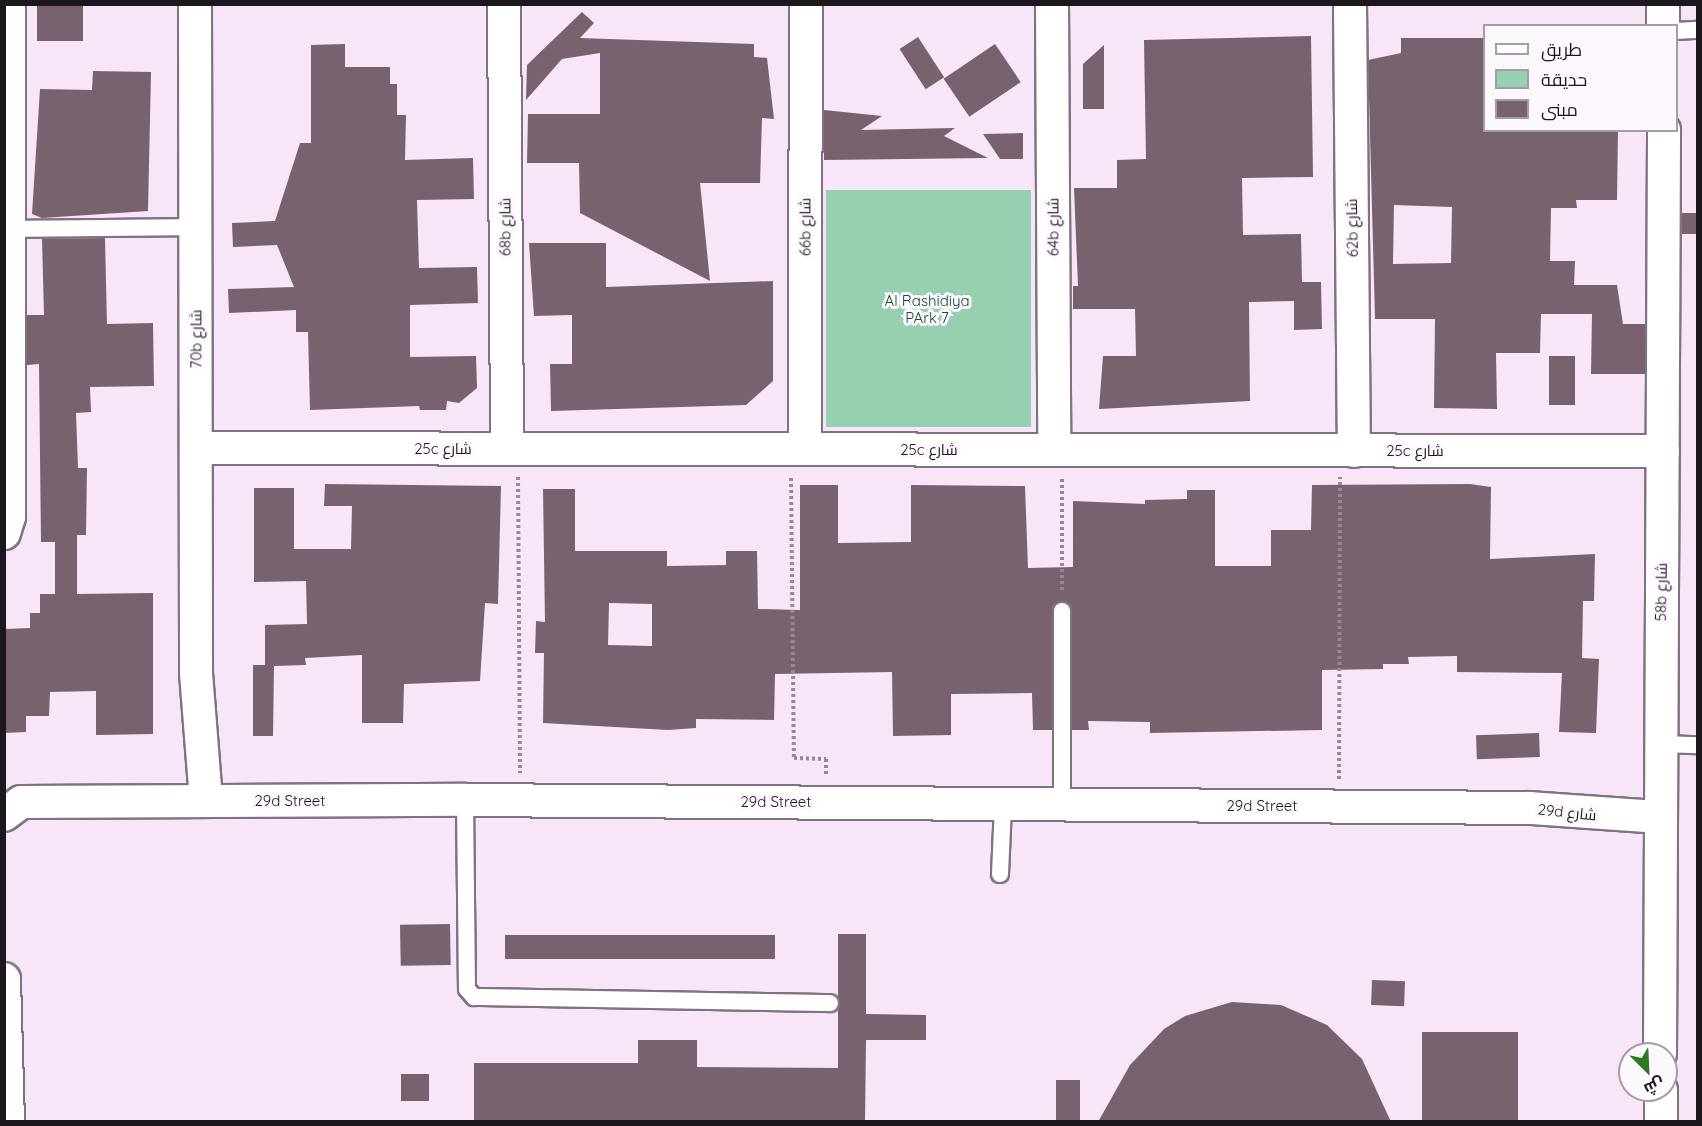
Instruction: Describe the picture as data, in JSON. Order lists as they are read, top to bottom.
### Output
{
  "streets": {
    "street": [
      "68b شارع",
      "66b شارع",
      "64b شارع",
      "62b شارع",
      "70b شارع",
      "25c شارع",
      "58b شارع",
      "29d Street",
      "29d شارع"
    ]
  },
  "crossings": [
    ["68b شارع", "25c شارع"],
    ["66b شارع", "25c شارع"],
    ["64b شارع", "25c شارع"],
    ["62b شارع", "25c شارع"],
    ["70b شارع", "25c شارع"],
    ["70b شارع", "29d Street"],
    ["25c شارع", "58b شارع"],
    ["58b شارع", "29d شارع"],
    ["29d Street", "29d شارع"]
  ],
  "parks": ["Al Rashidiya PArk 7"],
  "legend": ["طريق", "حديقة", "مبنى"],
  "north": "bottom right"
}
